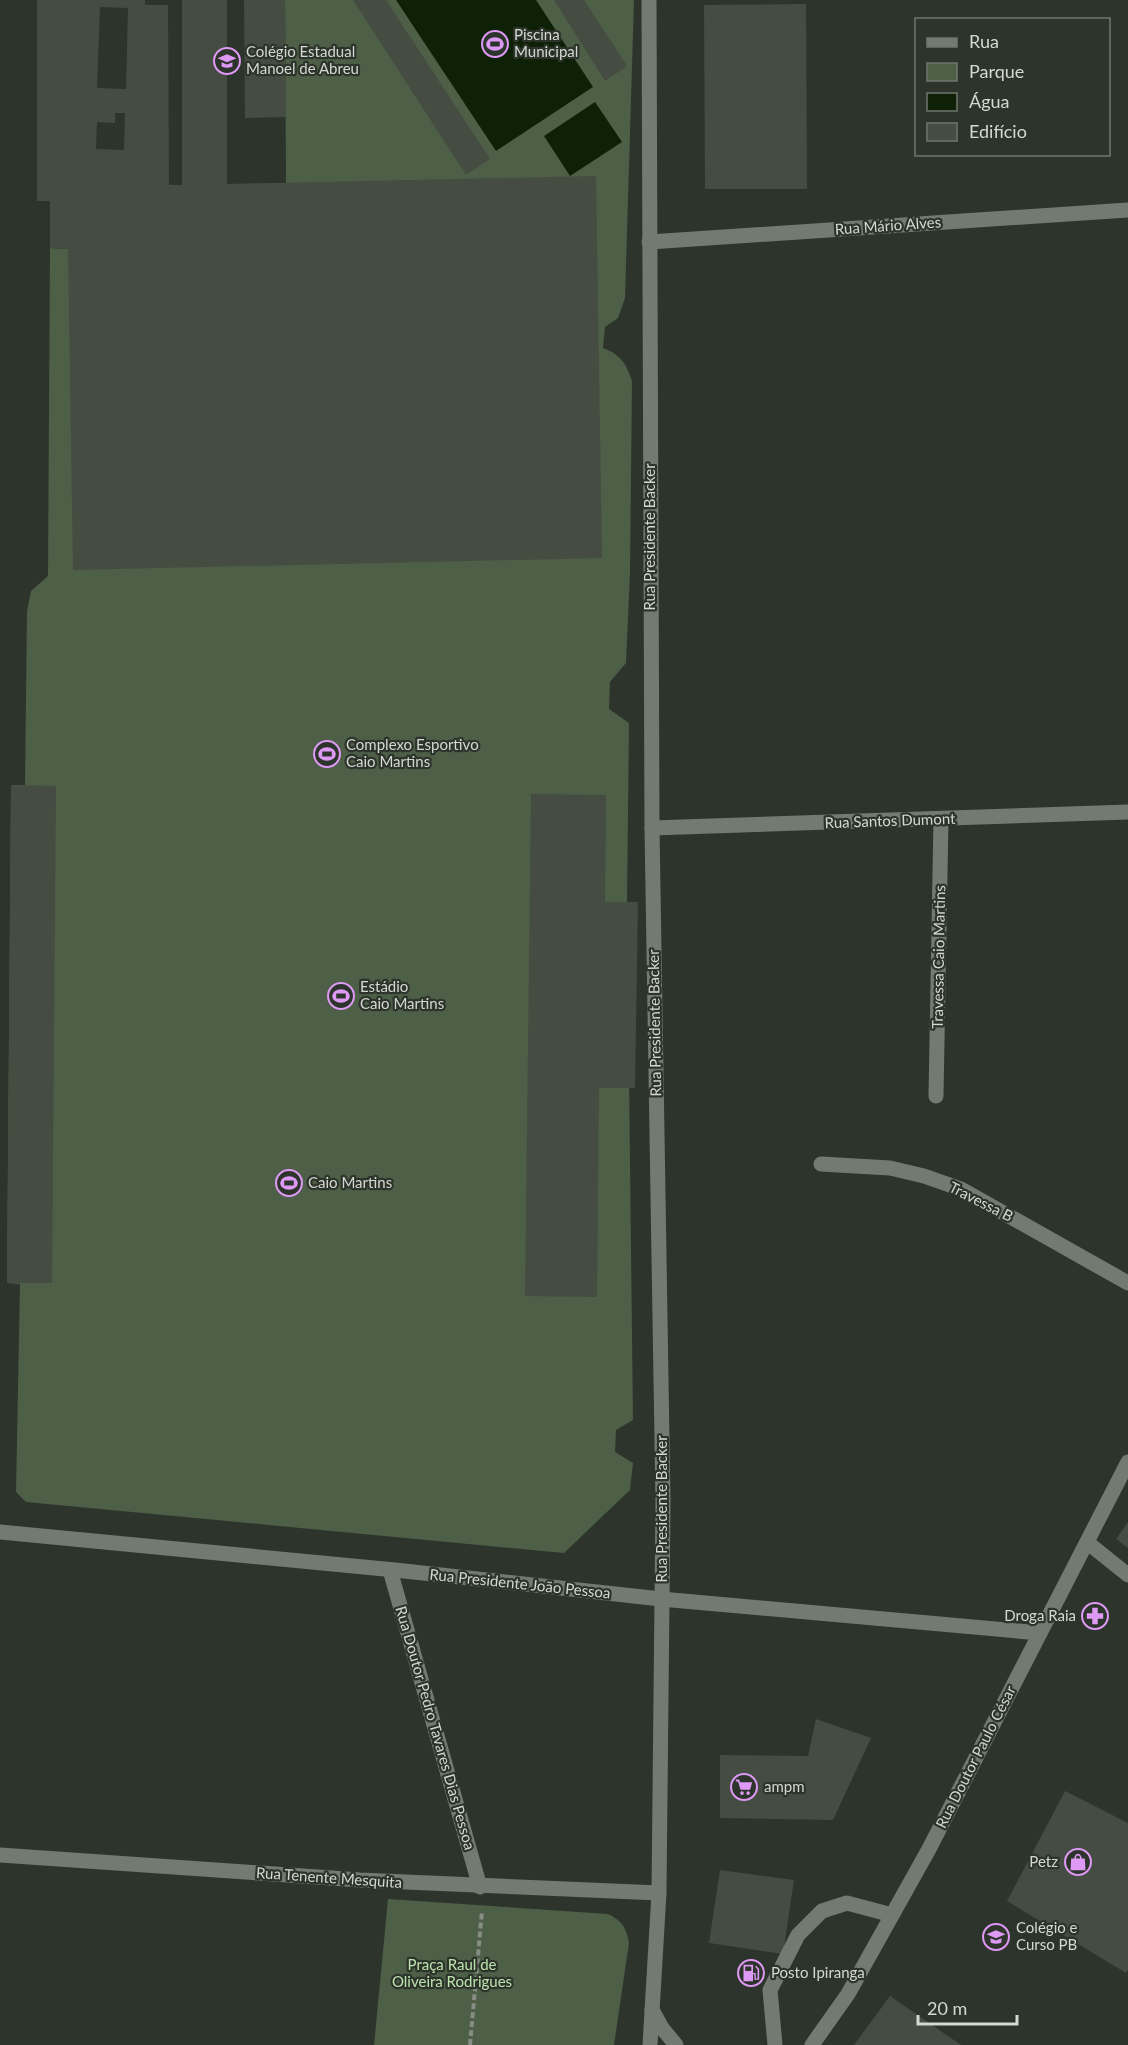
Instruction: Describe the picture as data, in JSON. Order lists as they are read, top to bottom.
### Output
{
  "streets": {
    "street": [
      "Rua Mário Alves",
      "Rua Presidente Backer",
      "Rua Santos Dumont",
      "Travessa Caio Martins",
      "Travessa B",
      "Rua Presidente João Pessoa",
      "Rua Doutor Pedro Tavares Dias Pessoa",
      "Rua Doutor Paulo César",
      "Rua Tenente Mesquita"
    ]
  },
  "crossings": [
    ["Rua Mário Alves", "Rua Presidente Backer"],
    ["Rua Presidente Backer", "Rua Santos Dumont"],
    ["Rua Presidente Backer", "Rua Presidente João Pessoa"],
    ["Rua Presidente Backer", "Rua Tenente Mesquita"],
    ["Rua Santos Dumont", "Travessa Caio Martins"],
    ["Rua Presidente João Pessoa", "Rua Doutor Pedro Tavares Dias Pessoa"],
    ["Rua Presidente João Pessoa", "Rua Doutor Paulo César"],
    ["Rua Doutor Pedro Tavares Dias Pessoa", "Rua Tenente Mesquita"]
  ],
  "parks": ["Praça Raul de Oliveira Rodrigues"],
  "places": {
    "sports": [
      "Piscina Municipal",
      "Complexo Esportivo Caio Martins",
      "Estádio Caio Martins",
      "Caio Martins"
    ],
    "school or university": ["Colégio Estadual Manoel de Abreu", "Colégio e Curso PB"],
    "pharmacy": ["Droga Raia"],
    "supermarket": ["ampm"],
    "shop": ["Petz"],
    "fuel station": ["Posto Ipiranga"]
  },
  "legend": [
    "Rua",
    "Parque",
    "Água",
    "Edifício"
  ],
  "scale_bar": "20 m"
}
